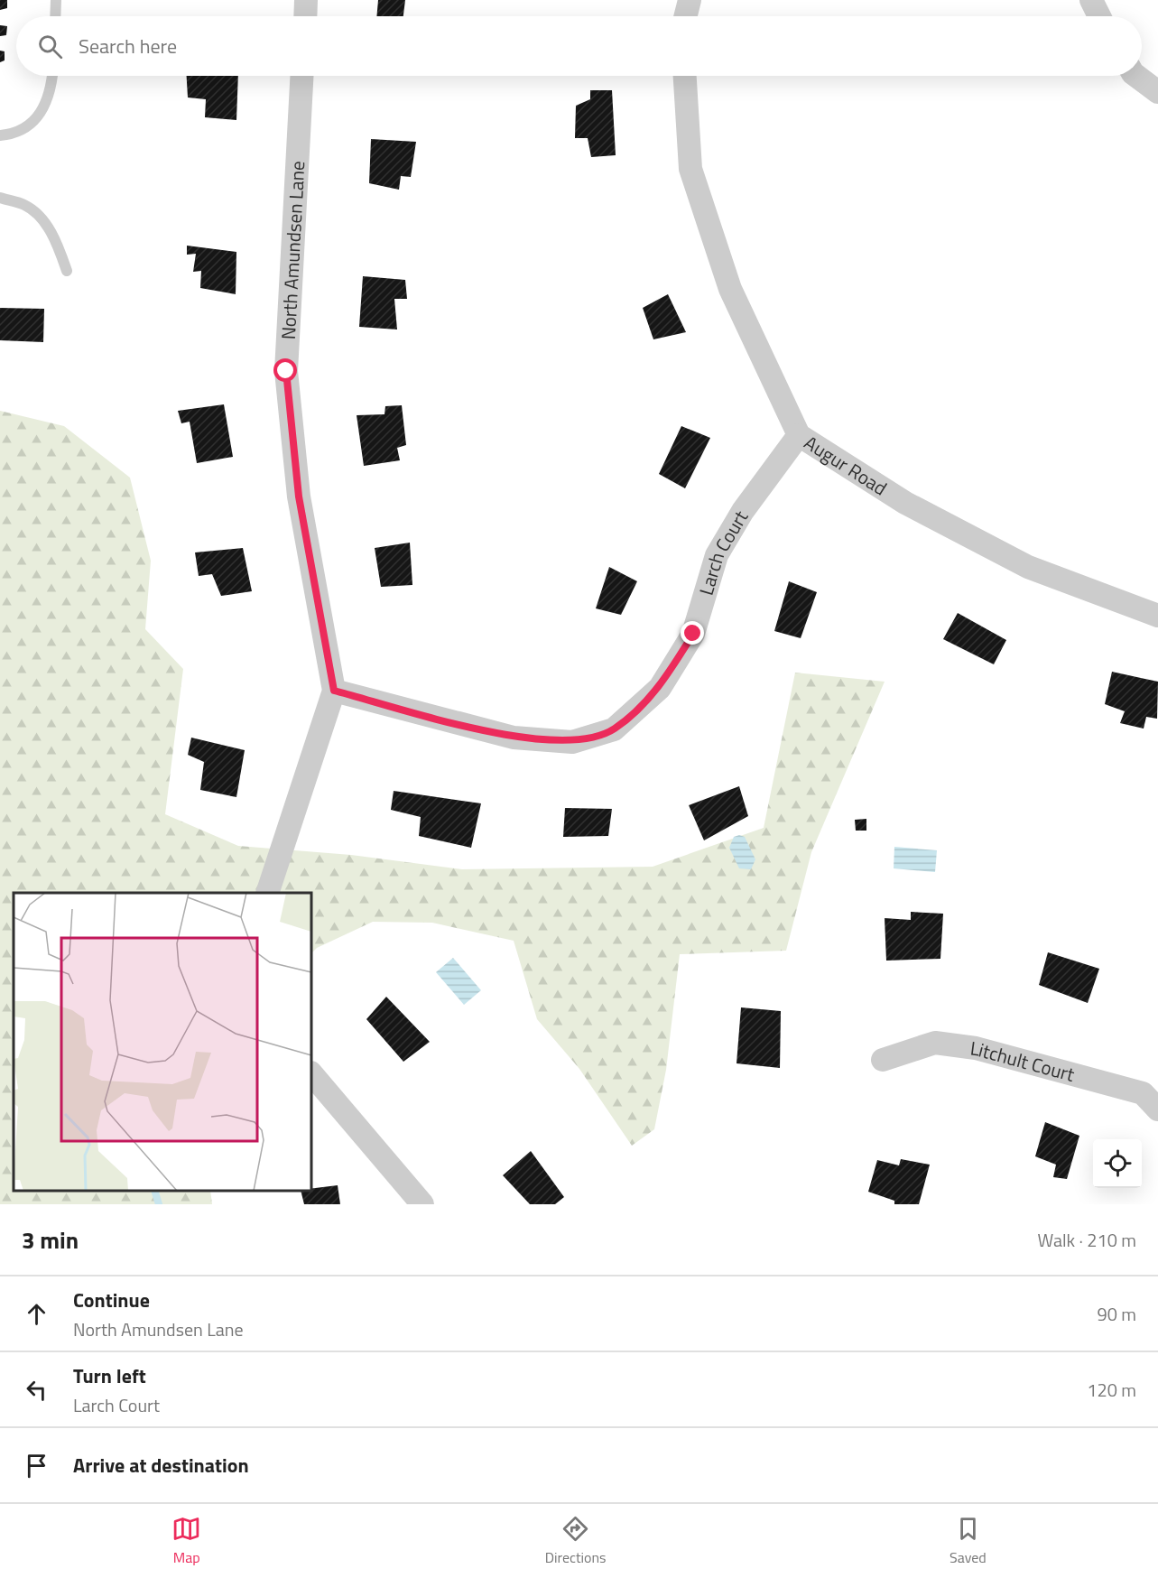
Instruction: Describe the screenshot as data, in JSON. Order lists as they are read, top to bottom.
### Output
{
  "streets": {
    "street": [
      "North Amundsen Lane",
      "Augur Road",
      "Larch Court",
      "Litchult Court"
    ]
  },
  "crossings": [
    ["North Amundsen Lane", "Larch Court"],
    ["Augur Road", "Larch Court"]
  ],
  "page": {
    "search": "Search here",
    "heading": ["3 min", "Walk · 210 m"],
    "list": [
      ["Continue", "North Amundsen Lane", "90 m"],
      ["Turn left", "Larch Court", "120 m"],
      "Arrive at destination"
    ],
    "nav": ["Map", "Directions", "Saved"]
  }
}
